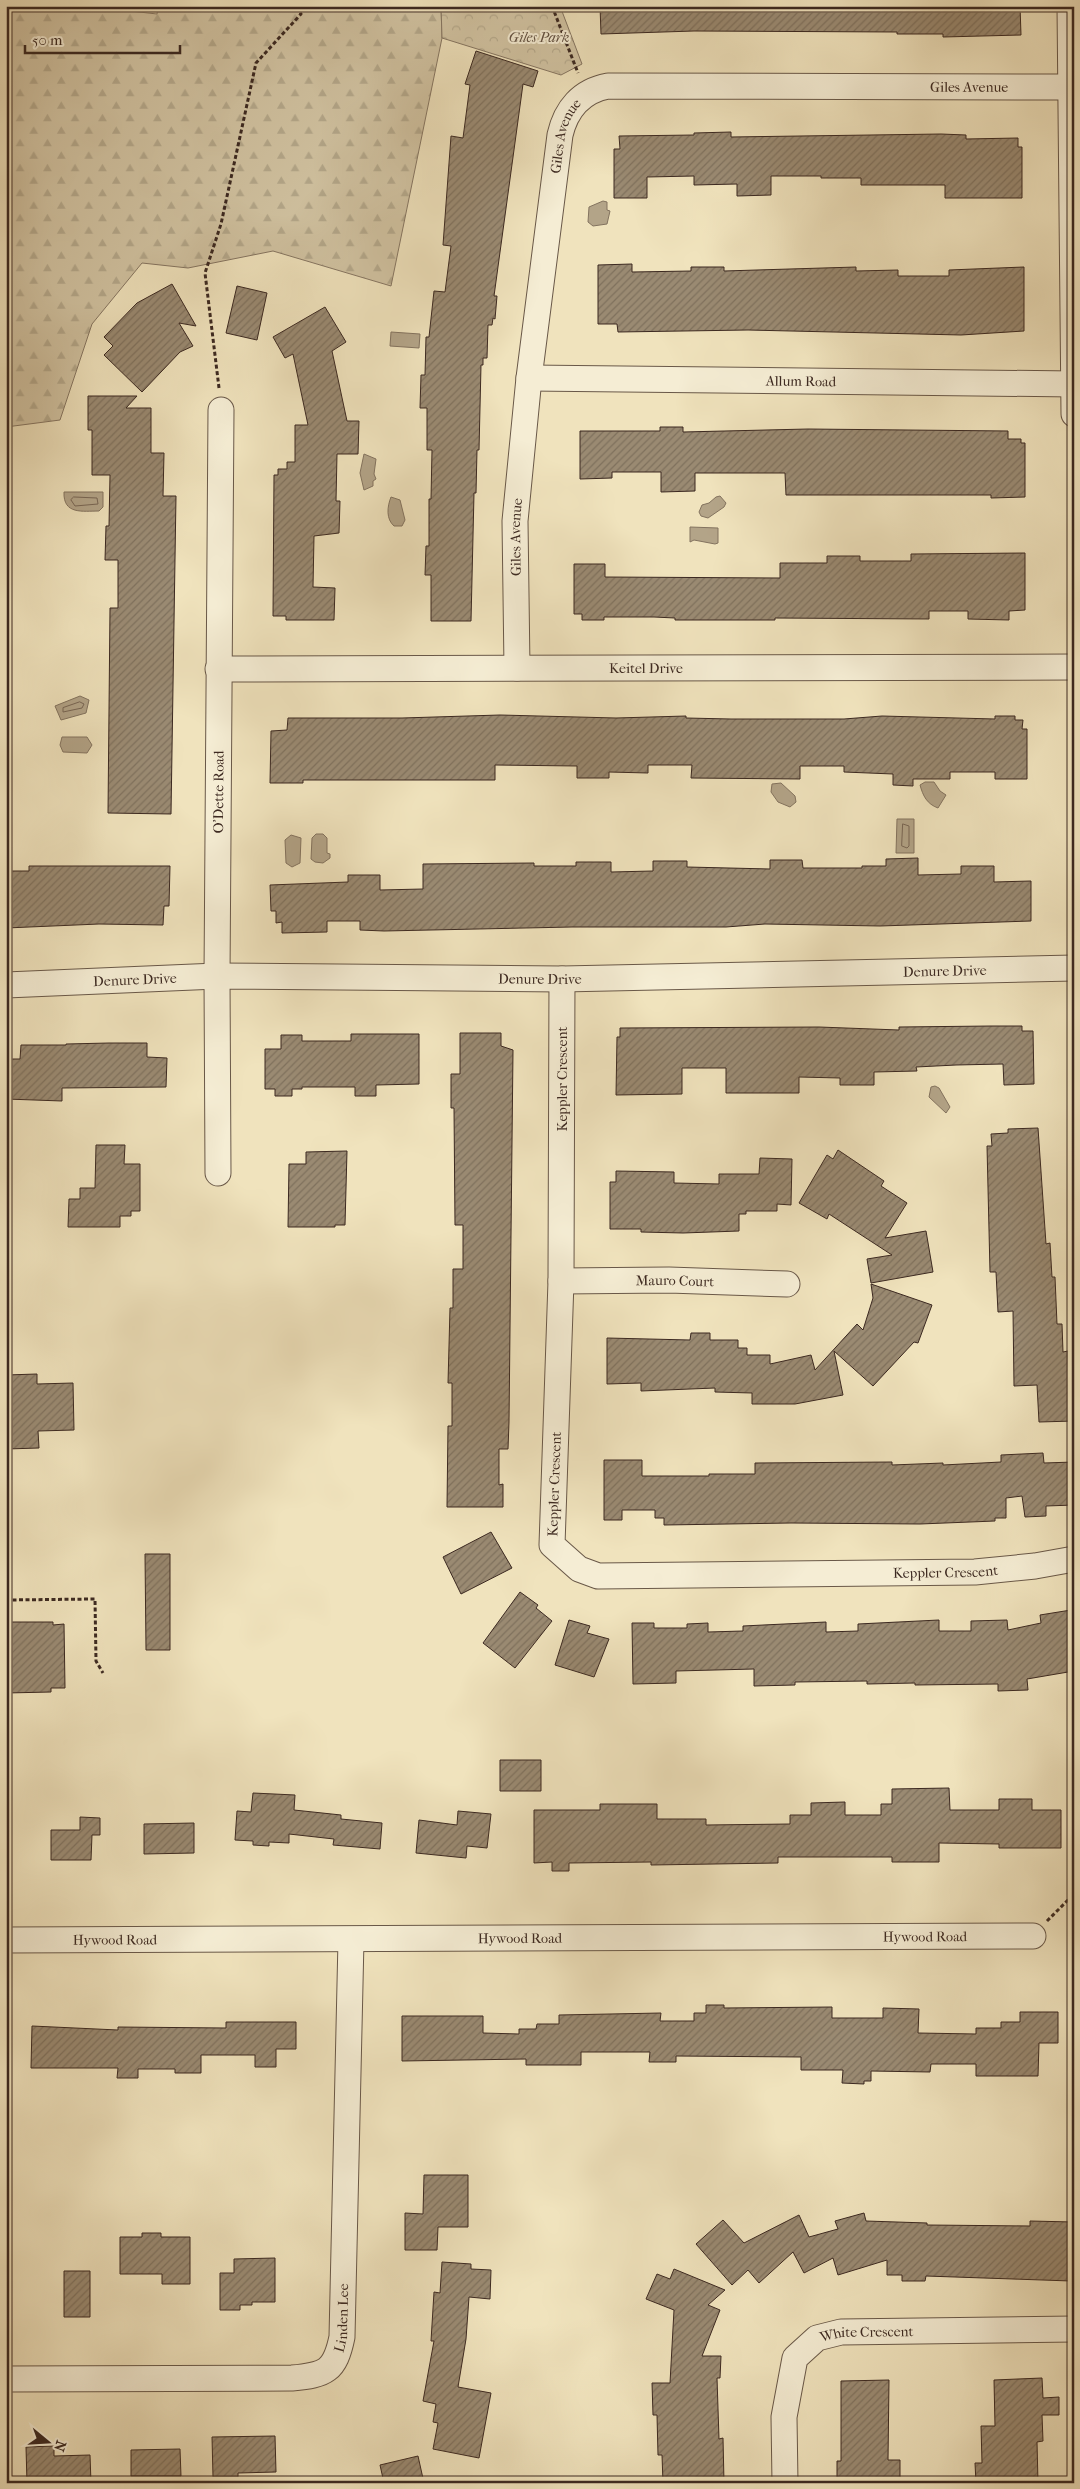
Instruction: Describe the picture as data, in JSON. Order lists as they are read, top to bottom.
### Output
{
  "streets": {
    "street": [
      "Giles Avenue",
      "Allum Road",
      "Keitel Drive",
      "O'Dette Road",
      "Denure Drive",
      "Keppler Crescent",
      "Mauro Court",
      "Hywood Road",
      "Linden Lee",
      "White Crescent"
    ]
  },
  "crossings": [
    ["Giles Avenue", "Allum Road"],
    ["Giles Avenue", "Keitel Drive"],
    ["Keitel Drive", "O'Dette Road"],
    ["O'Dette Road", "Denure Drive"],
    ["Denure Drive", "Keppler Crescent"],
    ["Keppler Crescent", "Mauro Court"],
    ["Hywood Road", "Linden Lee"]
  ],
  "parks": ["Giles Park"],
  "scale_bar": "50 m",
  "north": "right"
}
